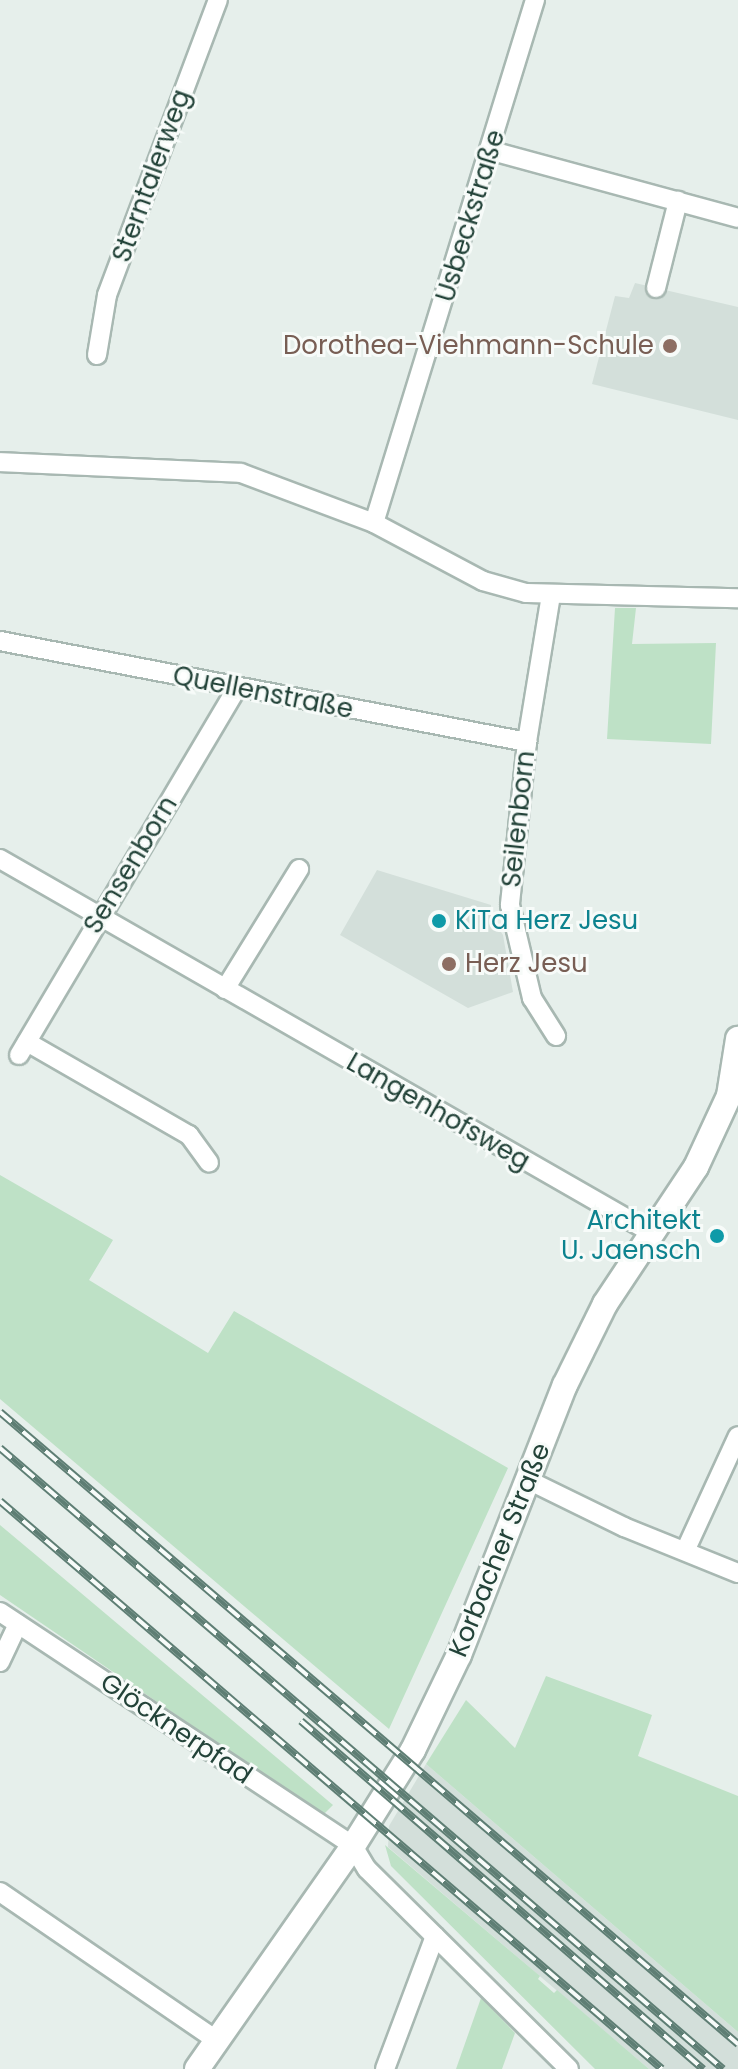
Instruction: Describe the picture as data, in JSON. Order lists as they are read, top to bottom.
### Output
{
  "streets": {
    "street": [
      "Sterntalerweg",
      "Usbeckstraße",
      "Quellenstraße",
      "Seilenborn",
      "Sensenborn",
      "Langenhofsweg",
      "Korbacher Straße",
      "Glöcknerpfad"
    ]
  },
  "crossings": [
    ["Quellenstraße", "Seilenborn"],
    ["Quellenstraße", "Sensenborn"],
    ["Sensenborn", "Langenhofsweg"],
    ["Langenhofsweg", "Korbacher Straße"],
    ["Korbacher Straße", "Glöcknerpfad"]
  ],
  "places": [
    "Dorothea-Viehmann-Schule",
    "KiTa Herz Jesu",
    "Herz Jesu",
    "Architekt U. Jaensch"
  ]
}
